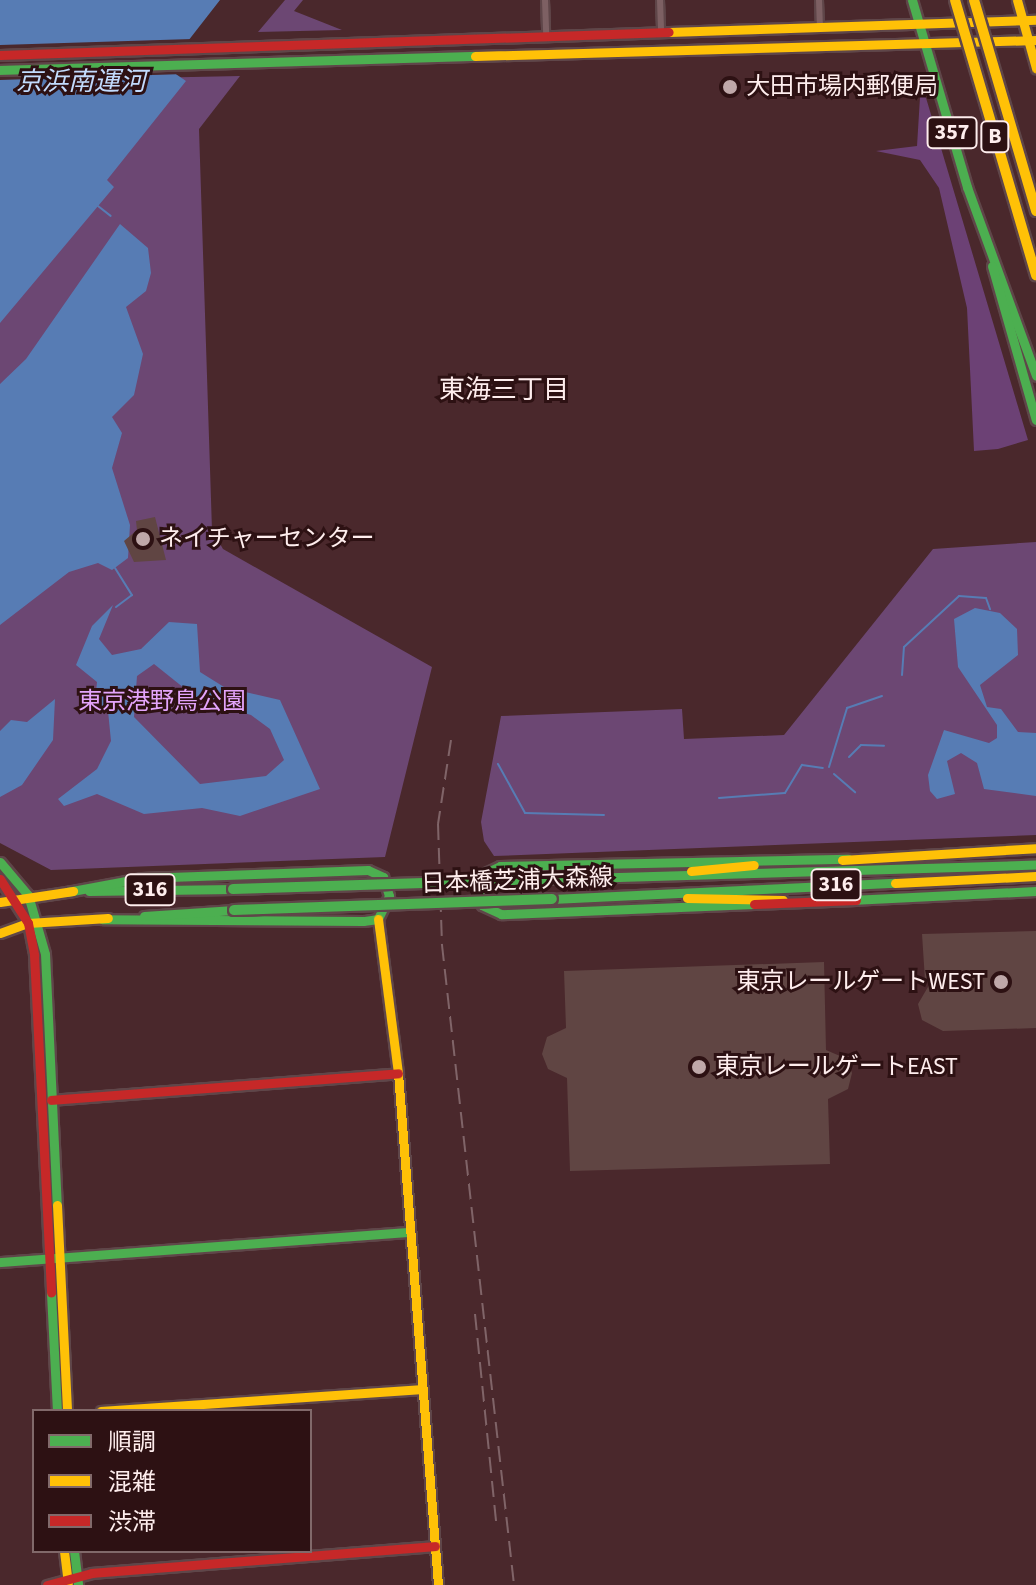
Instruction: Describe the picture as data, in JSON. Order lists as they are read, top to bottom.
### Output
{
  "streets": {
    "main road": [
      "357",
      "B",
      "日本橋芝浦大森線",
      "316"
    ]
  },
  "crossings": [
    ["日本橋芝浦大森線", "316"]
  ],
  "districts": ["東海三丁目"],
  "water": ["京浜南運河"],
  "parks": ["東京港野鳥公園"],
  "places": [
    "大田市場内郵便局",
    "ネイチャーセンター",
    "東京レールゲートWEST",
    "東京レールゲートEAST"
  ],
  "legend": ["順調", "混雑", "渋滞"]
}
